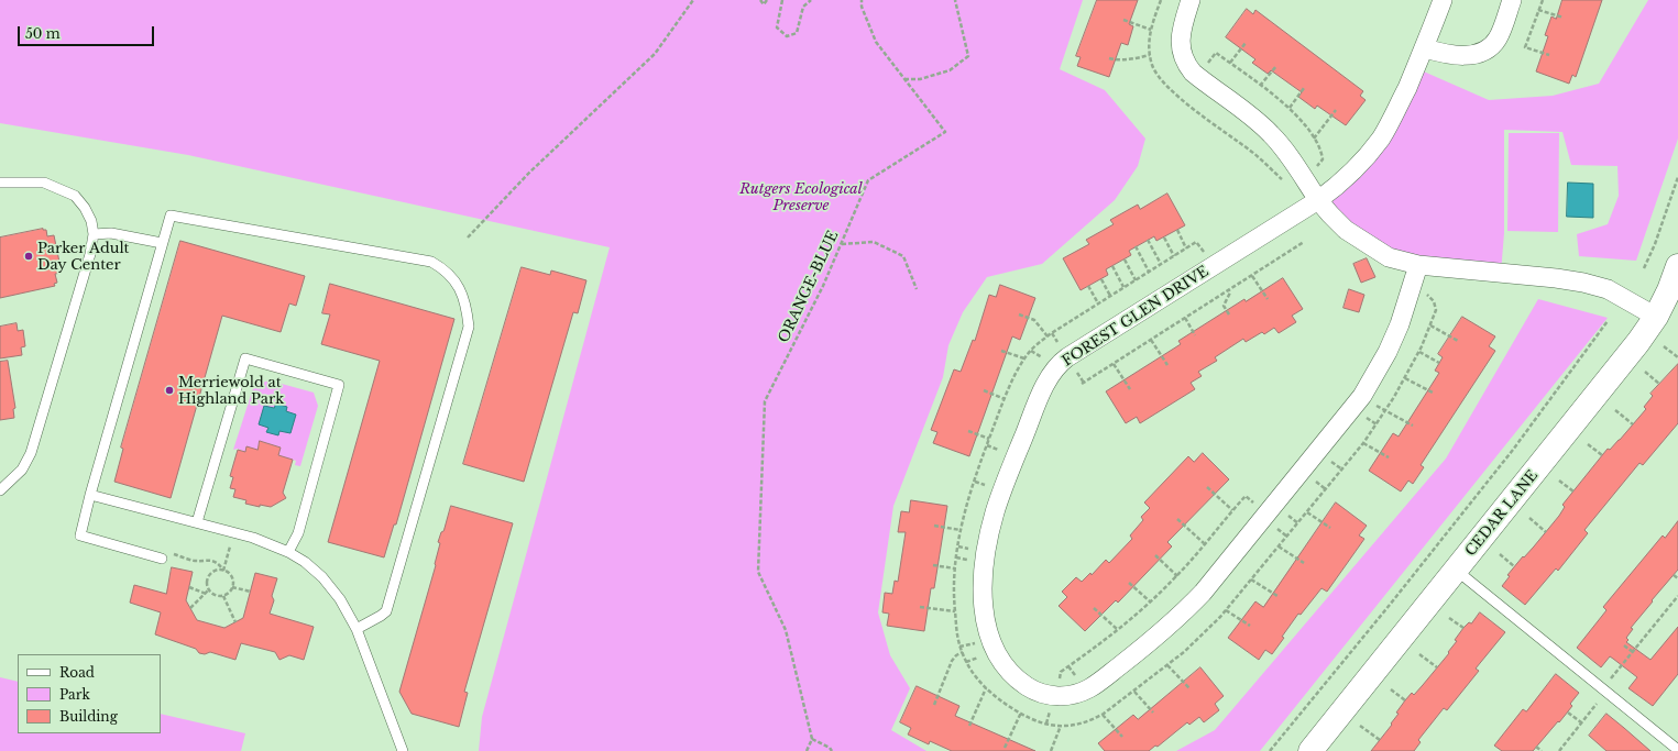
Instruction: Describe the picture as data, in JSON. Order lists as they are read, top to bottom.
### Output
{
  "streets": {
    "street": ["FOREST GLEN DRIVE", "CEDAR LANE"],
    "path": ["ORANGE-BLUE"]
  },
  "parks": ["Rutgers Ecological Preserve"],
  "places": ["Parker Adult Day Center", "Merriewold at Highland Park"],
  "legend": ["Road", "Park", "Building"],
  "scale_bar": "50 m"
}
